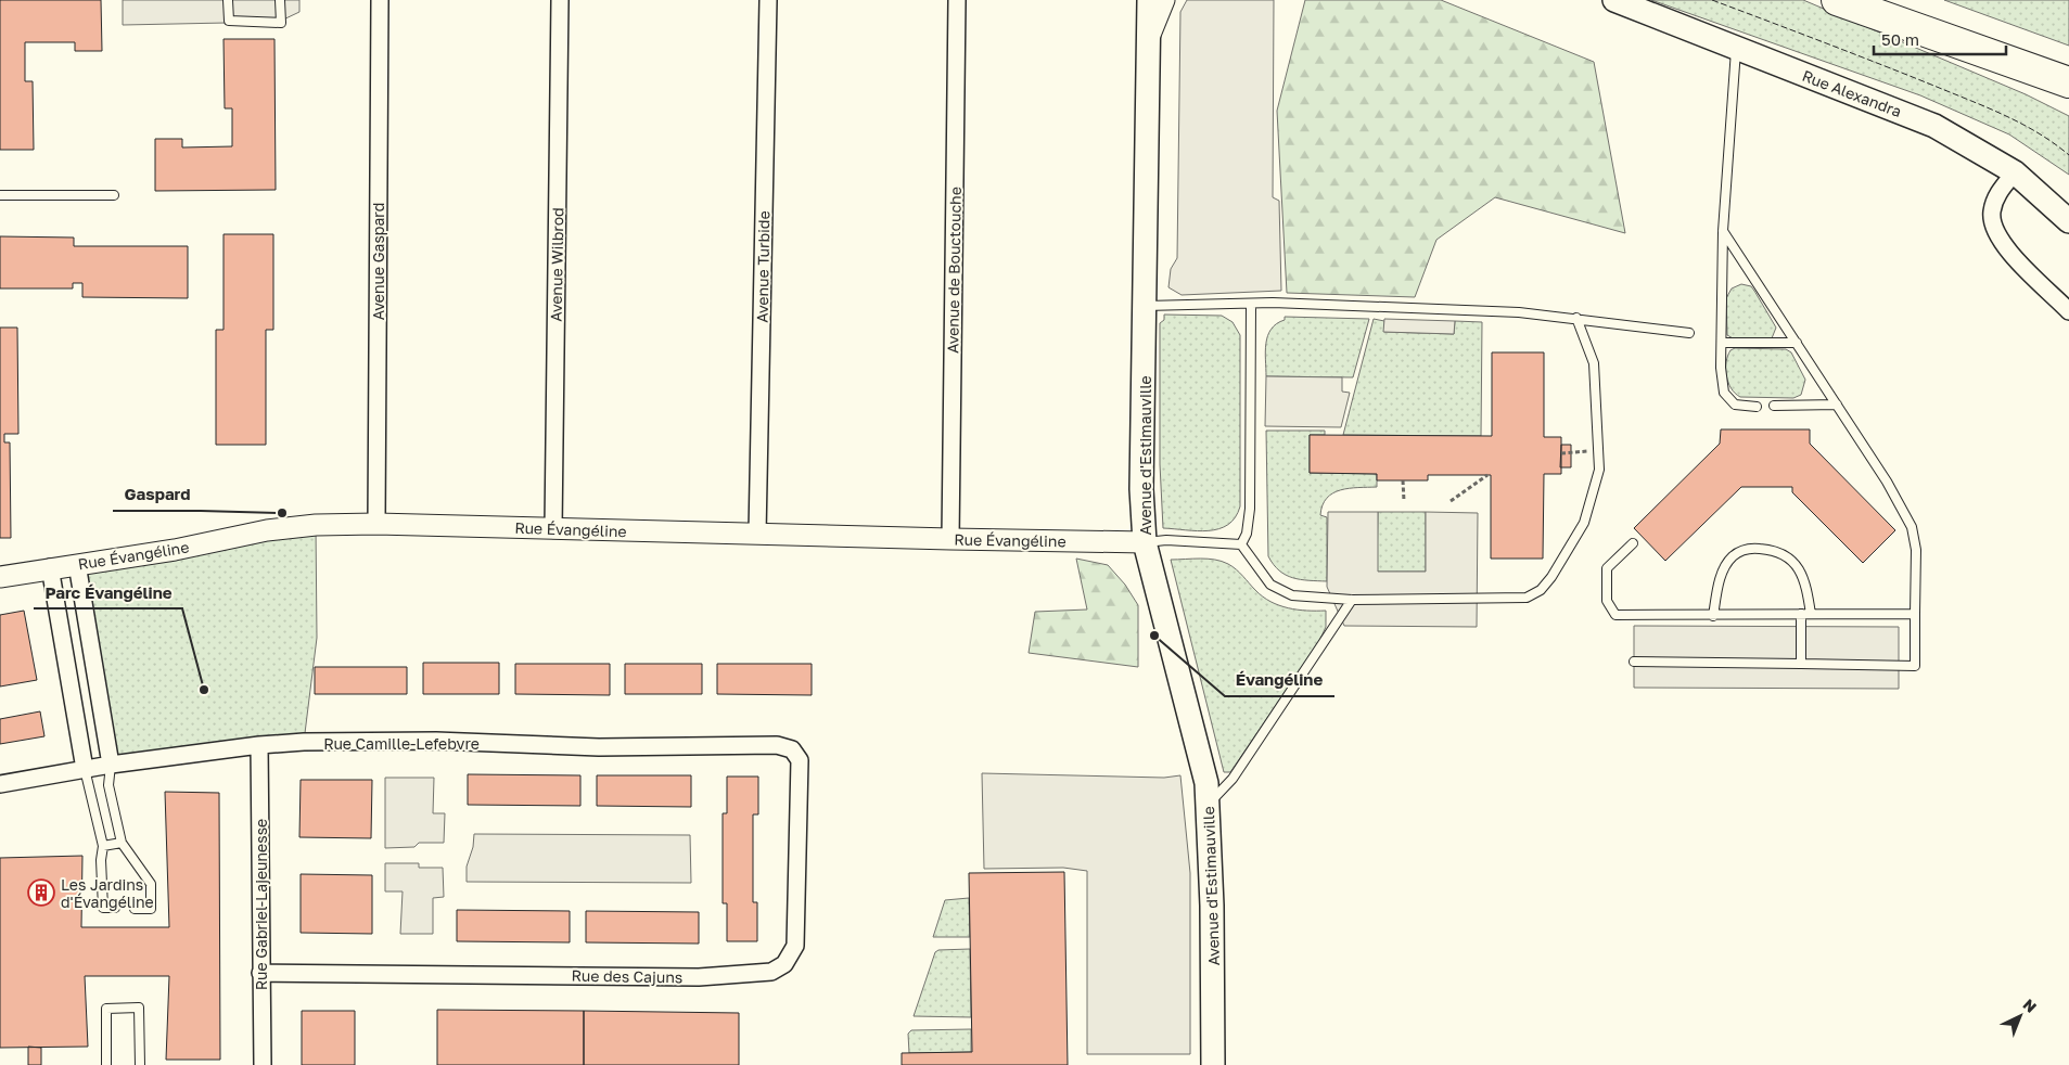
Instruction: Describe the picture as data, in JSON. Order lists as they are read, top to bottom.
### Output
{
  "streets": {
    "main road": ["Rue Alexandra", "Avenue d'Estimauville"],
    "street": [
      "Avenue Gaspard",
      "Avenue Wilbrod",
      "Avenue Turbide",
      "Avenue de Bouctouche",
      "Rue Évangéline",
      "Rue Camille-Lefebvre",
      "Rue Gabriel-Lajeunesse",
      "Rue des Cajuns"
    ]
  },
  "crossings": [
    ["Avenue Gaspard", "Rue Évangéline"],
    ["Avenue Wilbrod", "Rue Évangéline"],
    ["Avenue Turbide", "Rue Évangéline"],
    ["Avenue de Bouctouche", "Rue Évangéline"],
    ["Avenue d'Estimauville", "Rue Évangéline"],
    ["Rue Camille-Lefebvre", "Rue Gabriel-Lajeunesse"],
    ["Rue Camille-Lefebvre", "Rue des Cajuns"],
    ["Rue Gabriel-Lajeunesse", "Rue des Cajuns"]
  ],
  "places": {
    "other": ["Gaspard", "Évangéline", "Parc Évangéline"],
    "building": ["Les Jardins d'Évangéline"]
  },
  "scale_bar": "50 m",
  "north": "top right"
}
